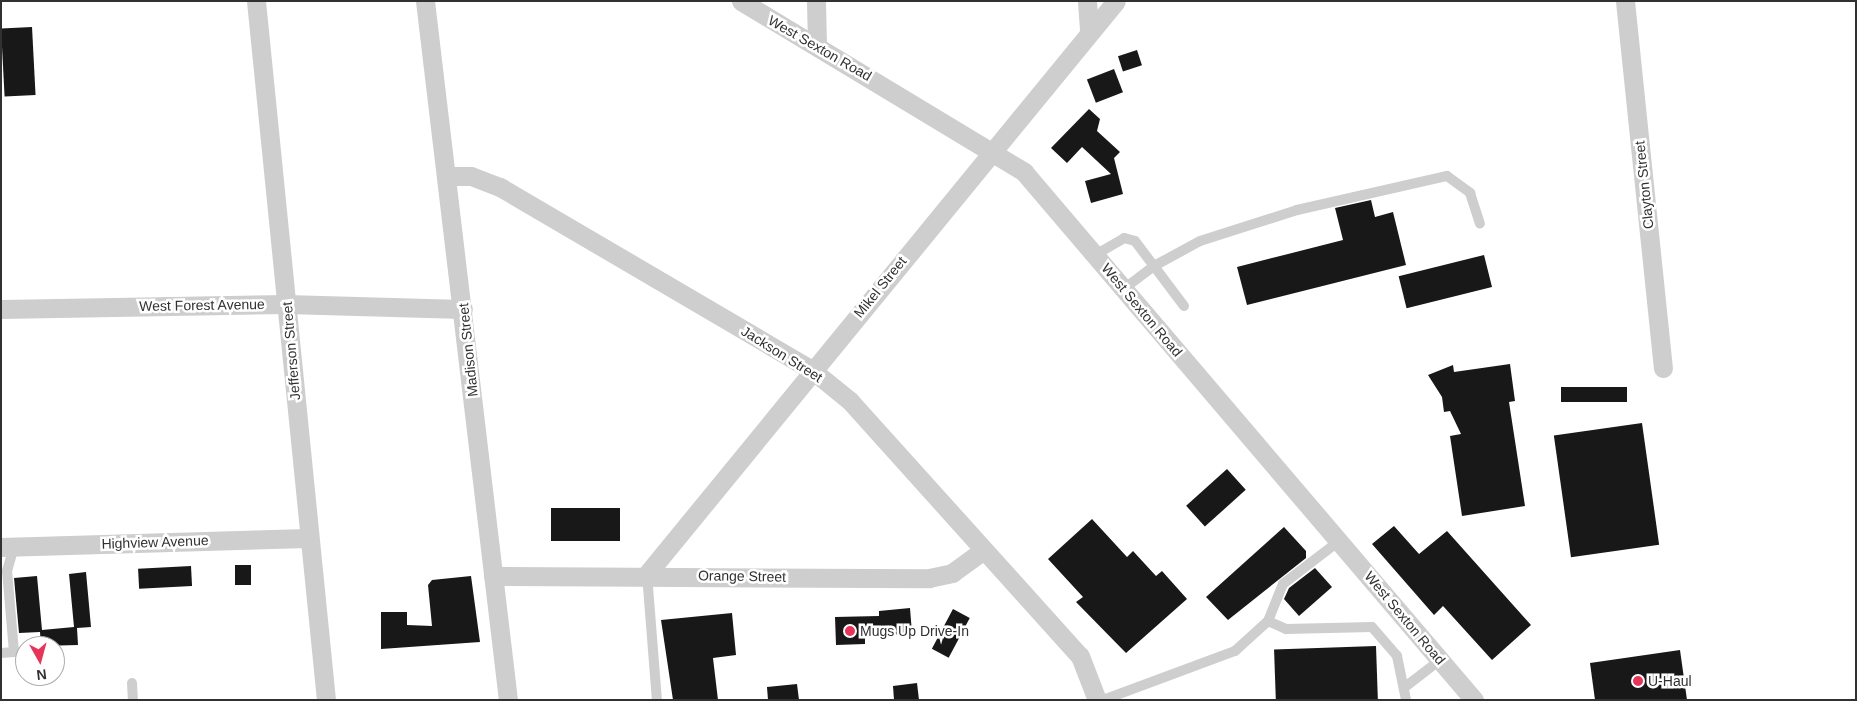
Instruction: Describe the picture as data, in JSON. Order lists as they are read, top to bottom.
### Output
{
  "streets": {
    "street": [
      "West Sexton Road",
      "Clayton Street",
      "Mikel Street",
      "West Forest Avenue",
      "Madison Street",
      "Jefferson Street",
      "Jackson Street",
      "Highview Avenue",
      "Orange Street"
    ]
  },
  "crossings": [
    ["West Sexton Road", "Mikel Street"],
    ["Mikel Street", "Jackson Street"],
    ["Mikel Street", "Orange Street"],
    ["West Forest Avenue", "Madison Street"],
    ["West Forest Avenue", "Jefferson Street"],
    ["Madison Street", "Jackson Street"],
    ["Madison Street", "Orange Street"],
    ["Jefferson Street", "Highview Avenue"],
    ["Jackson Street", "Orange Street"]
  ],
  "places": ["Mugs Up Drive-In", "U-Haul"],
  "north": "bottom"
}
